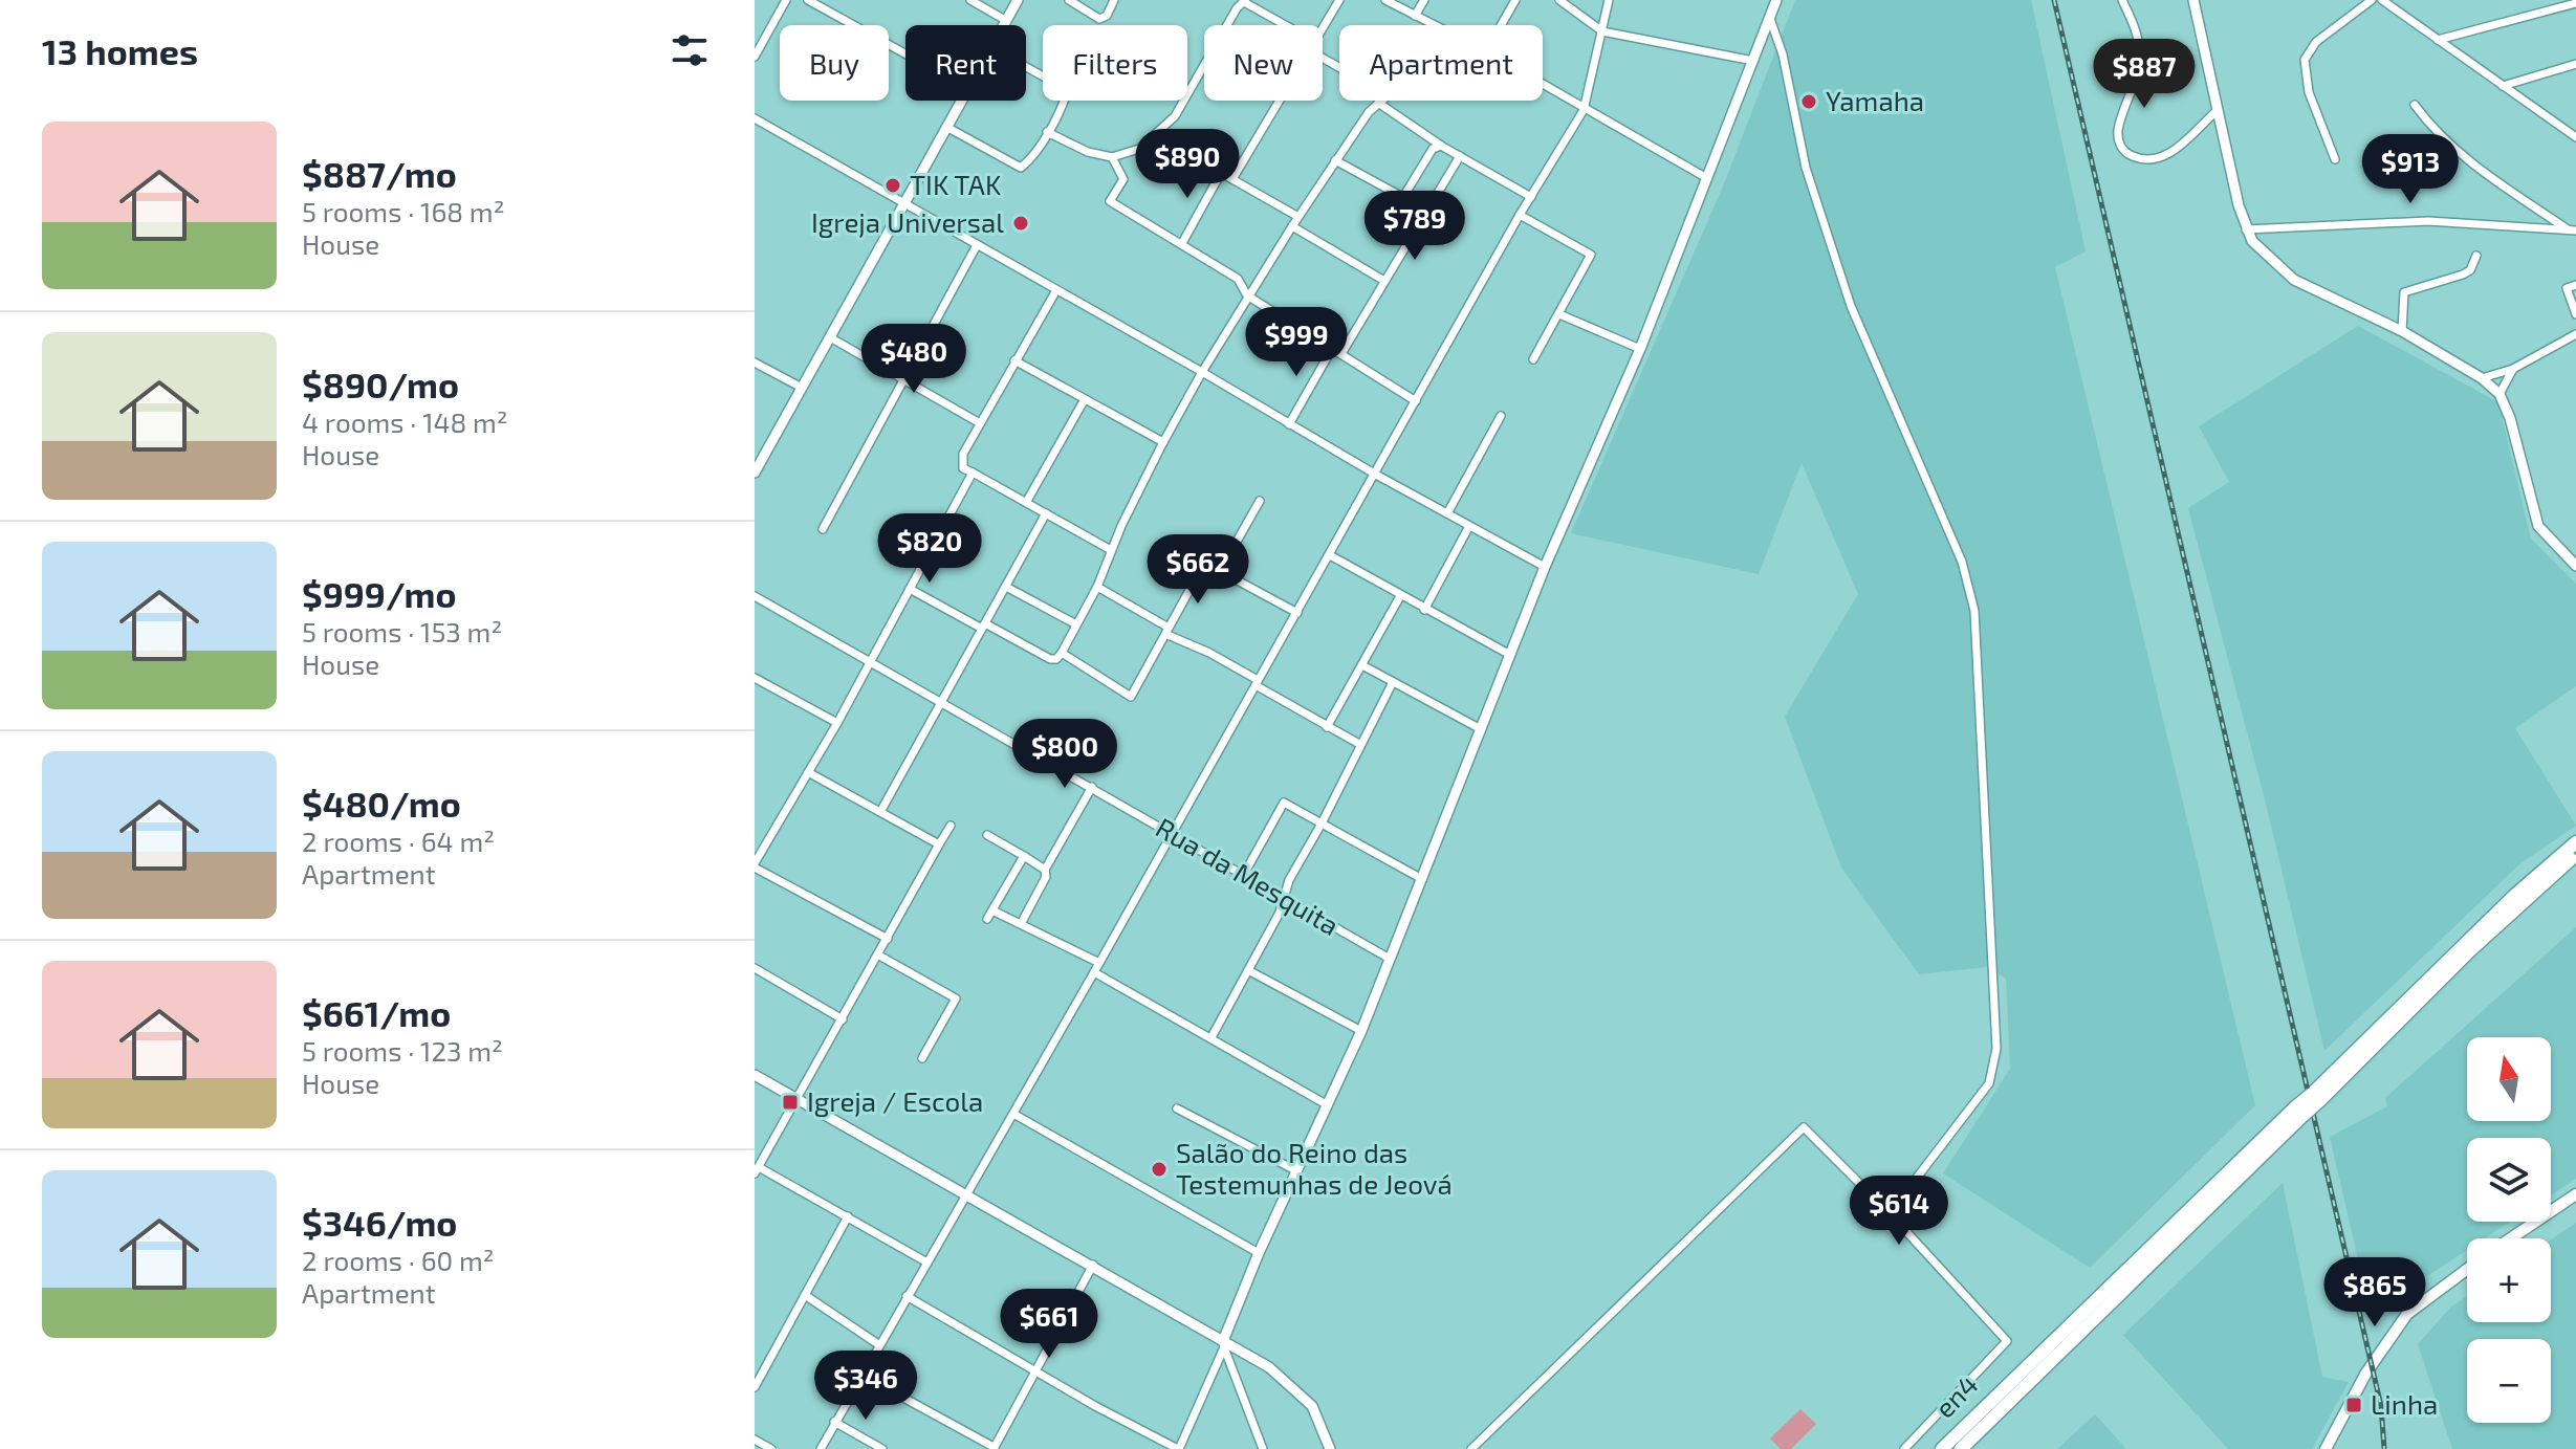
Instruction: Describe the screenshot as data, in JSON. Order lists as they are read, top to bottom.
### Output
{
  "streets": {
    "street": ["Rua da Mesquita", "en4"]
  },
  "places": {
    "other": [
      "Yamaha",
      "TIK TAK",
      "Igreja Universal",
      "Salão do Reino das Testemunhas de Jeová"
    ],
    "transit": ["Igreja / Escola", "Linha"]
  },
  "north": "top",
  "page": {
    "heading": "13 homes",
    "chip": [
      "Buy",
      "Rent",
      "Filters",
      "New",
      "Apartment"
    ],
    "price": [
      "$887",
      "$890",
      "$913",
      "$789",
      "$999",
      "$480",
      "$820",
      "$662",
      "$800",
      "$614",
      "$865",
      "$661",
      "$346"
    ],
    "list": [
      {
        "name": "$887/mo",
        "note": "5 rooms · 168 m² · House"
      },
      {
        "name": "$890/mo",
        "note": "4 rooms · 148 m² · House"
      },
      {
        "name": "$999/mo",
        "note": "5 rooms · 153 m² · House"
      },
      {
        "name": "$480/mo",
        "note": "2 rooms · 64 m² · Apartment"
      },
      {
        "name": "$661/mo",
        "note": "5 rooms · 123 m² · House"
      },
      {
        "name": "$346/mo",
        "note": "2 rooms · 60 m² · Apartment"
      }
    ],
    "map_buttons": ["+", "−"]
  }
}
